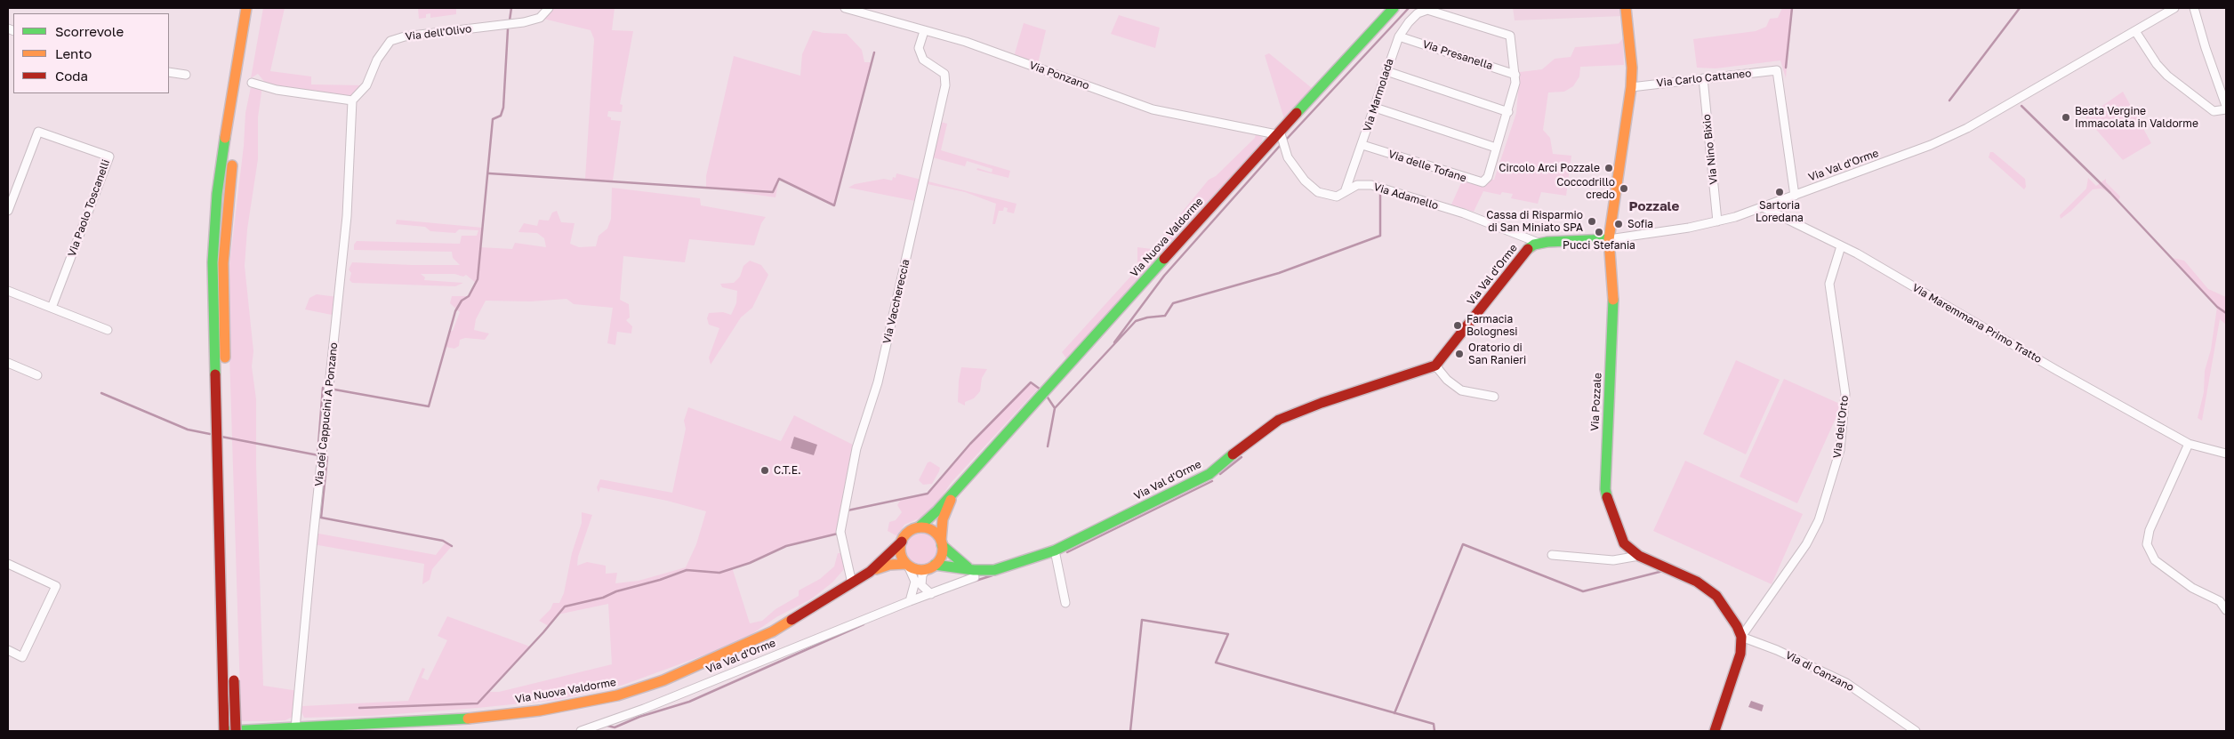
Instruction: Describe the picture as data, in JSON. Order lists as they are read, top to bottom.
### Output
{
  "streets": {
    "main road": ["Via Val d'Orme", "Via Nuova Valdorme", "Via Pozzale"],
    "street": [
      "Via dell'Olivo",
      "Via Presanella",
      "Via Ponzano",
      "Via Carlo Cattaneo",
      "Via Marmolada",
      "Via Nino Bixio",
      "Via delle Tofane",
      "Via Adamello",
      "Via Paolo Toscanelli",
      "Via Vacchereccia",
      "Via Maremmana Primo Tratto",
      "Via dei Cappucini A Ponzano",
      "Via dell'Orto",
      "Via di Canzano"
    ]
  },
  "crossings": [
    ["Via dell'Olivo", "Via dei Cappucini A Ponzano"],
    ["Via Presanella", "Via Marmolada"],
    ["Via Ponzano", "Via Nuova Valdorme"],
    ["Via Ponzano", "Via Vacchereccia"],
    ["Via Carlo Cattaneo", "Via Nino Bixio"],
    ["Via Carlo Cattaneo", "Via Val d'Orme"],
    ["Via Carlo Cattaneo", "Via Pozzale"],
    ["Via Marmolada", "Via delle Tofane"],
    ["Via Marmolada", "Via Adamello"],
    ["Via Nino Bixio", "Via Val d'Orme"],
    ["Via Val d'Orme", "Via Adamello"],
    ["Via Val d'Orme", "Via Nuova Valdorme"],
    ["Via Val d'Orme", "Via Maremmana Primo Tratto"],
    ["Via Val d'Orme", "Via Pozzale"],
    ["Via Nuova Valdorme", "Via Vacchereccia"],
    ["Via Nuova Valdorme", "Via dei Cappucini A Ponzano"],
    ["Via Maremmana Primo Tratto", "Via dell'Orto"],
    ["Via Pozzale", "Via dell'Orto"],
    ["Via Pozzale", "Via di Canzano"],
    ["Via dell'Orto", "Via di Canzano"]
  ],
  "districts": ["Pozzale"],
  "places": [
    "Beata Vergine Immacolata in Valdorme",
    "Circolo Arci Pozzale",
    "Coccodrillo credo",
    "Sartoria Loredana",
    "Cassa di Risparmio di San Miniato SPA",
    "Sofia",
    "Pucci Stefania",
    "Farmacia Bolognesi",
    "Oratorio di San Ranieri",
    "C.T.E."
  ],
  "legend": ["Scorrevole", "Lento", "Coda"]
}
